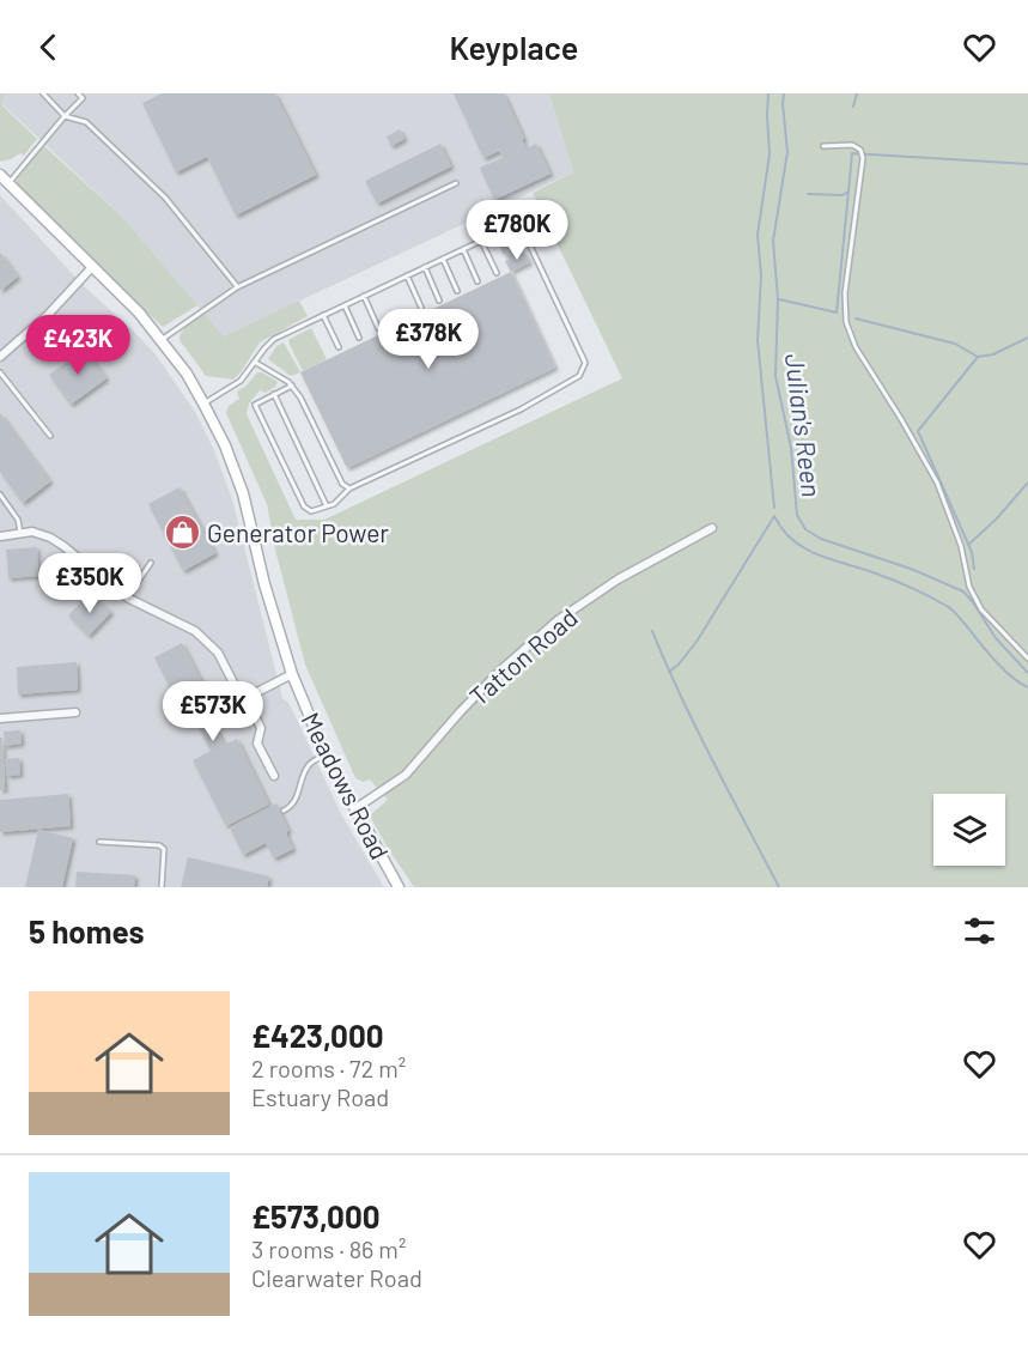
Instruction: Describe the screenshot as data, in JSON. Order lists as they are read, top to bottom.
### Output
{
  "streets": {
    "street": ["Tatton Road", "Meadows Road"]
  },
  "crossings": [
    ["Tatton Road", "Meadows Road"]
  ],
  "water": ["Julian's Reen"],
  "places": {
    "shop": ["Generator Power"]
  },
  "page": {
    "header": "Keyplace",
    "price": [
      "£780K",
      "£378K",
      "£423K",
      "£350K",
      "£573K"
    ],
    "heading": "5 homes",
    "list": [
      {
        "name": "£423,000",
        "note": "2 rooms · 72 m² · Estuary Road"
      },
      {
        "name": "£573,000",
        "note": "3 rooms · 86 m² · Clearwater Road"
      }
    ]
  }
}
